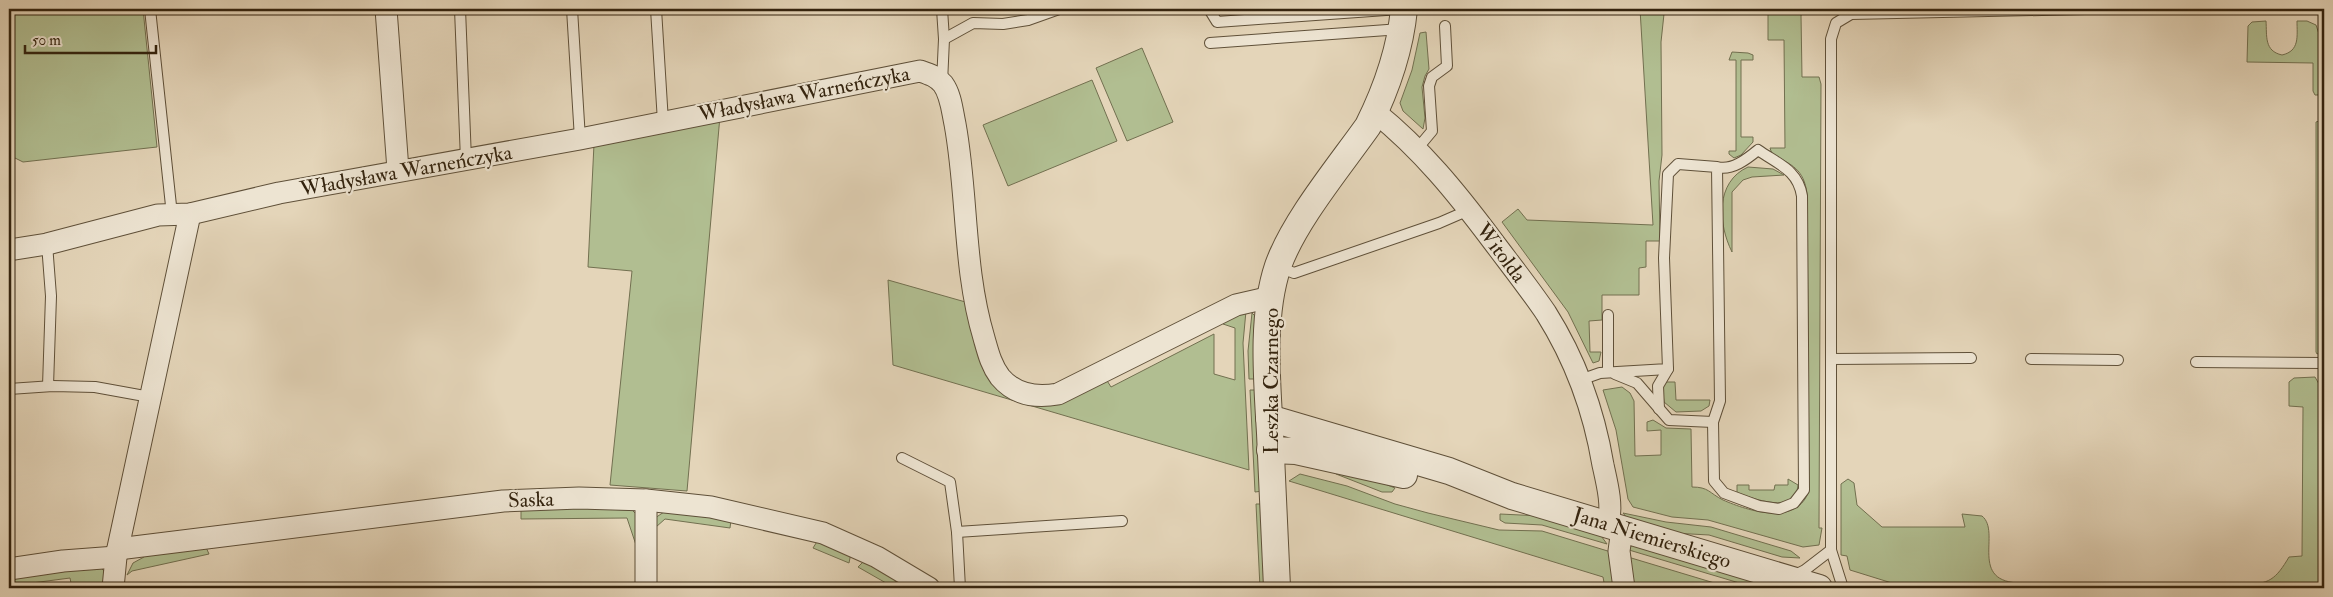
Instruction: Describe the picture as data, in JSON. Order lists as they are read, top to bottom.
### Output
{
  "streets": {
    "street": [
      "Władysława Warneńczyka",
      "Witolda",
      "Leszka Czarnego",
      "Saska",
      "Jana Niemierskiego"
    ]
  },
  "crossings": [
    ["Władysława Warneńczyka", "Leszka Czarnego"],
    ["Witolda", "Leszka Czarnego"],
    ["Witolda", "Jana Niemierskiego"],
    ["Leszka Czarnego", "Jana Niemierskiego"]
  ],
  "scale_bar": "50 m"
}
